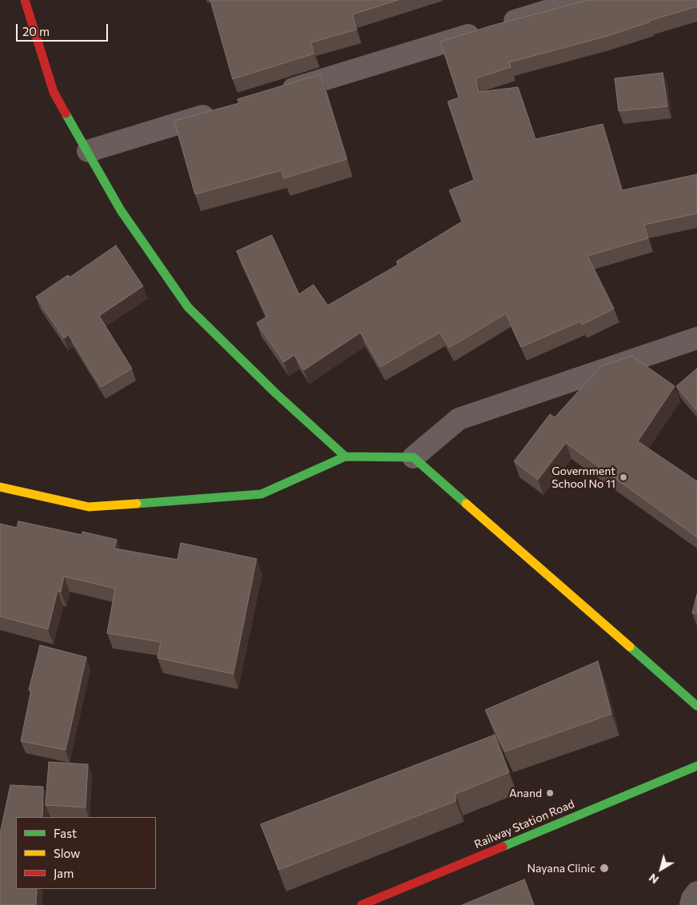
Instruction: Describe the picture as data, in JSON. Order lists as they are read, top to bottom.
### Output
{
  "streets": {
    "street": ["Railway Station Road"]
  },
  "places": ["Government School No 11", "Anand", "Nayana Clinic"],
  "legend": ["Fast", "Slow", "Jam"],
  "scale_bar": "20 m",
  "north": "bottom left"
}
